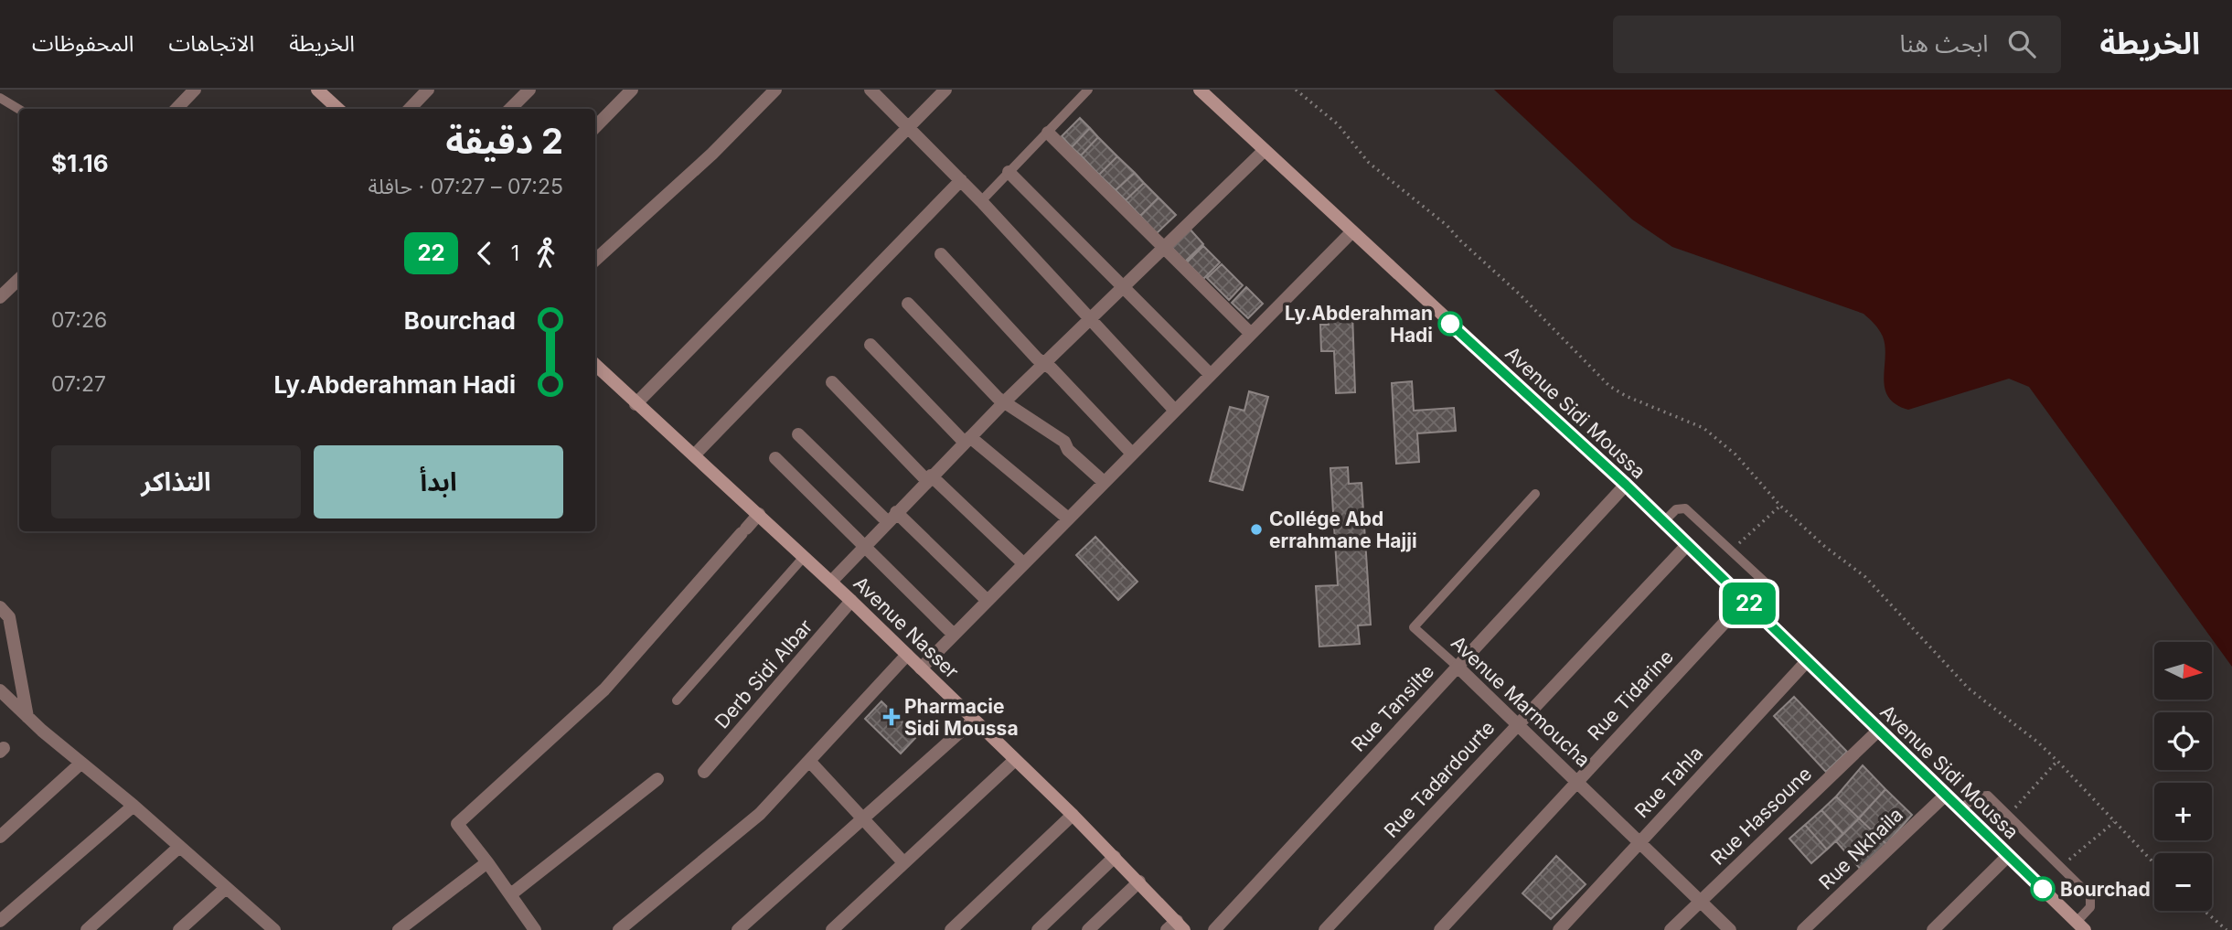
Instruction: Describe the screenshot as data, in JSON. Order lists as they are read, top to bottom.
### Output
{
  "streets": {
    "street": [
      "Avenue Sidi Moussa",
      "Avenue Nasser",
      "Derb Sidi Albar",
      "Rue Tidarine",
      "Avenue Marmoucha",
      "Rue Tansilte",
      "Rue Tadardourte",
      "Rue Tahla",
      "Rue Hassoune",
      "Rue Nkhaila"
    ]
  },
  "crossings": [
    ["Avenue Sidi Moussa", "Rue Tidarine"],
    ["Avenue Sidi Moussa", "Rue Tansilte"],
    ["Avenue Sidi Moussa", "Rue Tadardourte"],
    ["Avenue Sidi Moussa", "Rue Tahla"],
    ["Avenue Sidi Moussa", "Rue Hassoune"],
    ["Avenue Sidi Moussa", "Rue Nkhaila"],
    ["Avenue Nasser", "Derb Sidi Albar"],
    ["Rue Tidarine", "Avenue Marmoucha"],
    ["Avenue Marmoucha", "Rue Tansilte"],
    ["Avenue Marmoucha", "Rue Tadardourte"],
    ["Avenue Marmoucha", "Rue Tahla"],
    ["Avenue Marmoucha", "Rue Hassoune"]
  ],
  "places": {
    "other": ["Ly.Abderahman Hadi", "Collége Abd errahmane Hajji", "Bourchad"],
    "health": ["Pharmacie Sidi Moussa"]
  },
  "lines": ["bus line 22"],
  "north": "right",
  "page": {
    "header": "الخريطة",
    "search": "ابحث هنا",
    "nav": ["الخريطة", "الاتجاهات", "المحفوظات"],
    "on_map": "22",
    "heading": ["2 دقيقة", "07:25 – 07:27 · حافلة", "$1.16"],
    "legs": ["1", "22"],
    "list": [
      {
        "name": "Bourchad",
        "value": "07:26"
      },
      {
        "name": "Ly.Abderahman Hadi",
        "value": "07:27"
      }
    ],
    "buttons": ["ابدأ", "التذاكر"],
    "map_buttons": ["+", "−"]
  }
}
